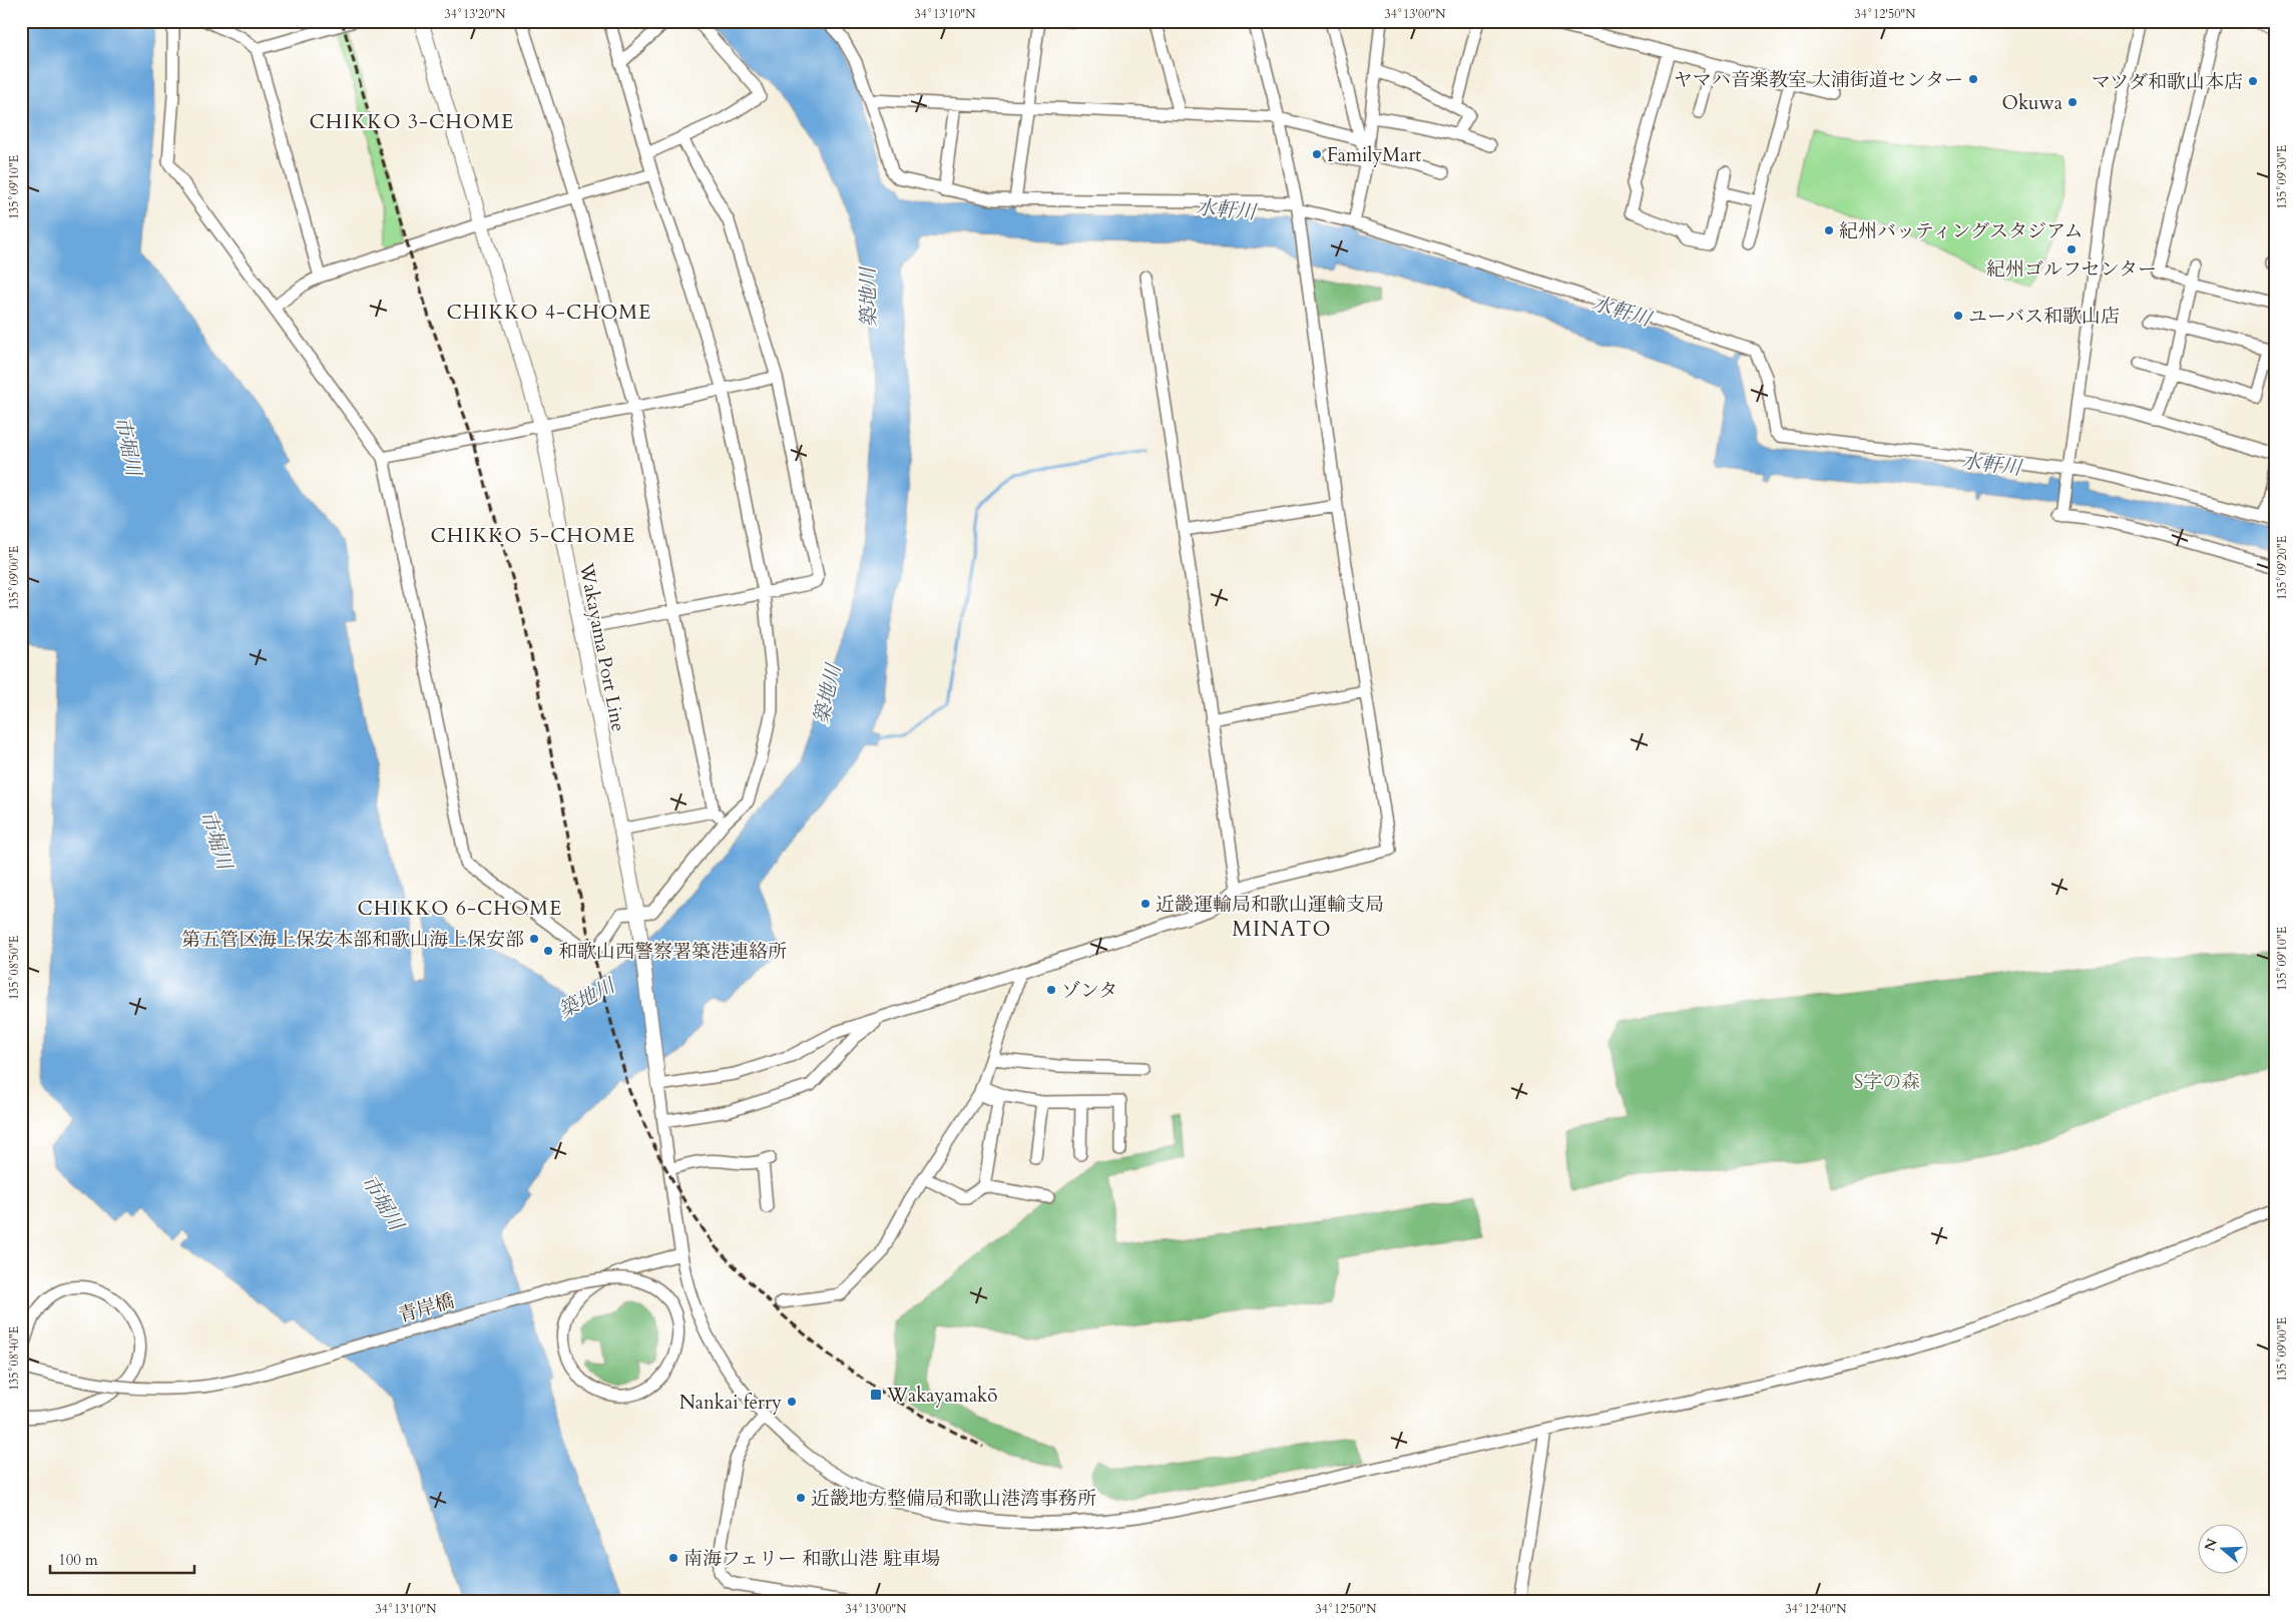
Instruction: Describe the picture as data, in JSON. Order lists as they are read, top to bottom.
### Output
{
  "streets": {
    "main road": ["Wakayama Port Line"],
    "street": ["青岸橋"]
  },
  "districts": [
    "CHIKKO 3-CHOME",
    "CHIKKO 4-CHOME",
    "CHIKKO 5-CHOME",
    "CHIKKO 6-CHOME",
    "MINATO"
  ],
  "water": ["水軒川", "築地川", "市堀川"],
  "parks": ["S字の森"],
  "places": {
    "other": [
      "ヤマハ音楽教室 大浦街道センター",
      "マツダ和歌山本店",
      "Okuwa",
      "FamilyMart",
      "紀州バッティングスタジアム",
      "紀州ゴルフセンター",
      "ユーバス和歌山店",
      "近畿運輸局和歌山運輸支局",
      "第五管区海上保安本部和歌山海上保安部",
      "和歌山西警察署築港連絡所",
      "ゾンタ",
      "Nankai ferry",
      "近畿地方整備局和歌山港湾事務所",
      "南海フェリー 和歌山港 駐車場"
    ],
    "transit": ["Wakayamakō"]
  },
  "scale_bar": "100 m",
  "north": "left",
  "coordinates": [
    "34°13'20\"N",
    "34°13'10\"N",
    "34°13'00\"N",
    "34°12'50\"N",
    "135°09'30\"E",
    "135°09'10\"E",
    "135°09'20\"E",
    "135°09'00\"E",
    "135°08'50\"E",
    "135°08'40\"E",
    "34°12'40\"N"
  ]
}
